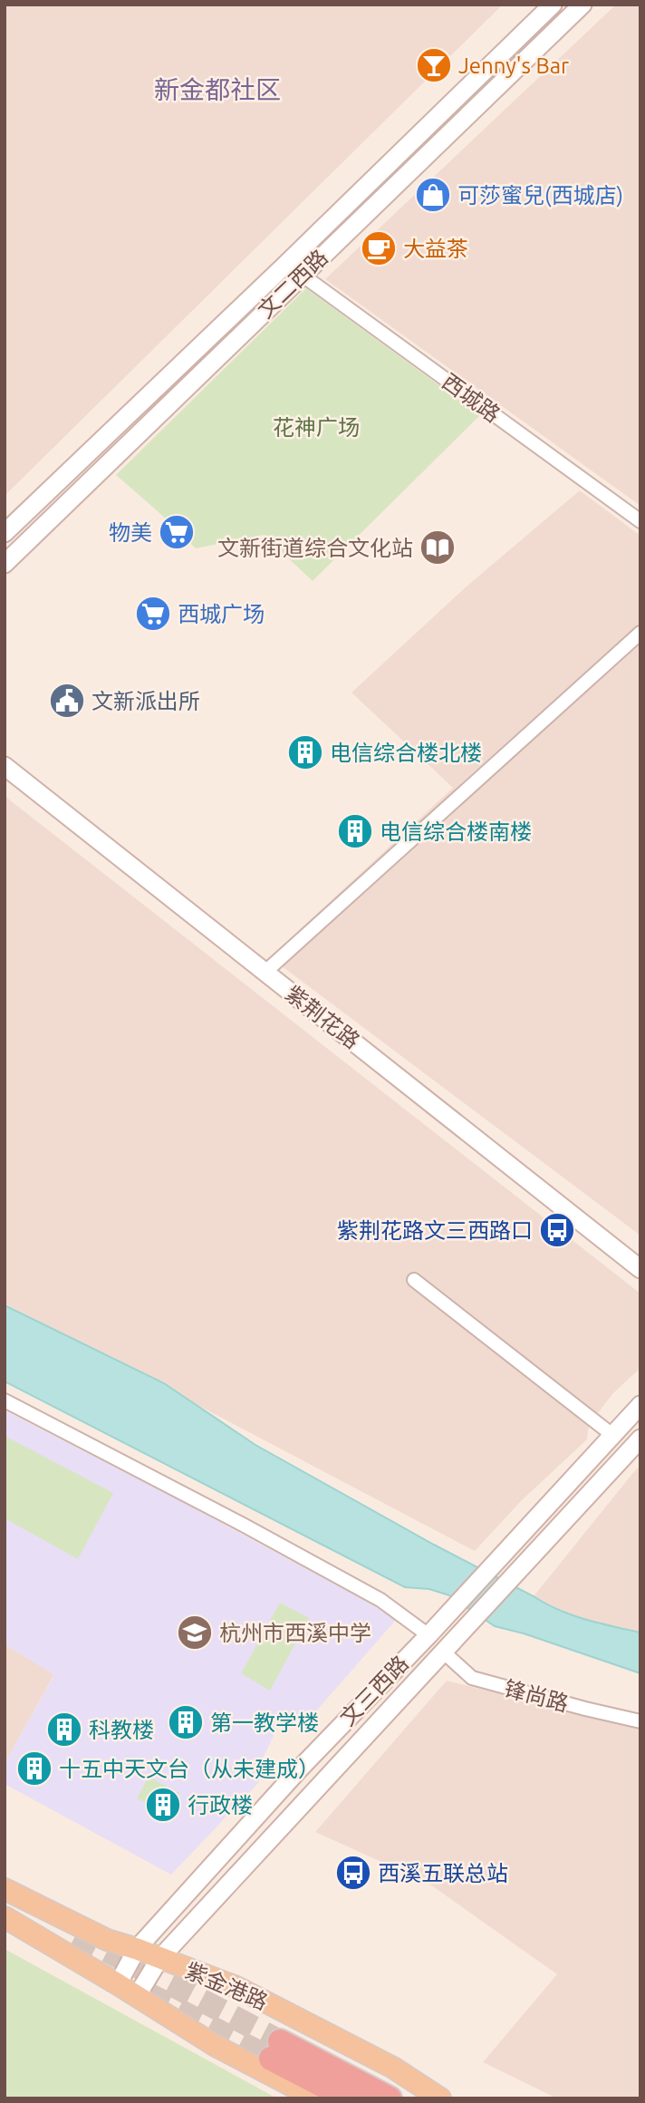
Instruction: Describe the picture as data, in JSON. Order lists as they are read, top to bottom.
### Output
{
  "streets": {
    "main road": [
      "文二西路",
      "紫荆花路",
      "文三西路",
      "紫金港路"
    ],
    "street": ["西城路", "锋尚路"]
  },
  "crossings": [
    ["文二西路", "西城路"],
    ["文三西路", "锋尚路"],
    ["文三西路", "紫金港路"]
  ],
  "districts": ["新金都社区"],
  "parks": ["花神广场"],
  "places": {
    "bar": ["Jenny's Bar"],
    "shop": ["可莎蜜兒(西城店)"],
    "cafe": ["大益茶"],
    "supermarket": ["物美", "西城广场"],
    "library": ["文新街道综合文化站"],
    "public building": ["文新派出所"],
    "building": [
      "电信综合楼北楼",
      "电信综合楼南楼",
      "第一教学楼",
      "科教楼",
      "十五中天文台（从未建成）",
      "行政楼"
    ],
    "bus stop": ["紫荆花路文三西路口", "西溪五联总站"],
    "school or university": ["杭州市西溪中学"]
  }
}
